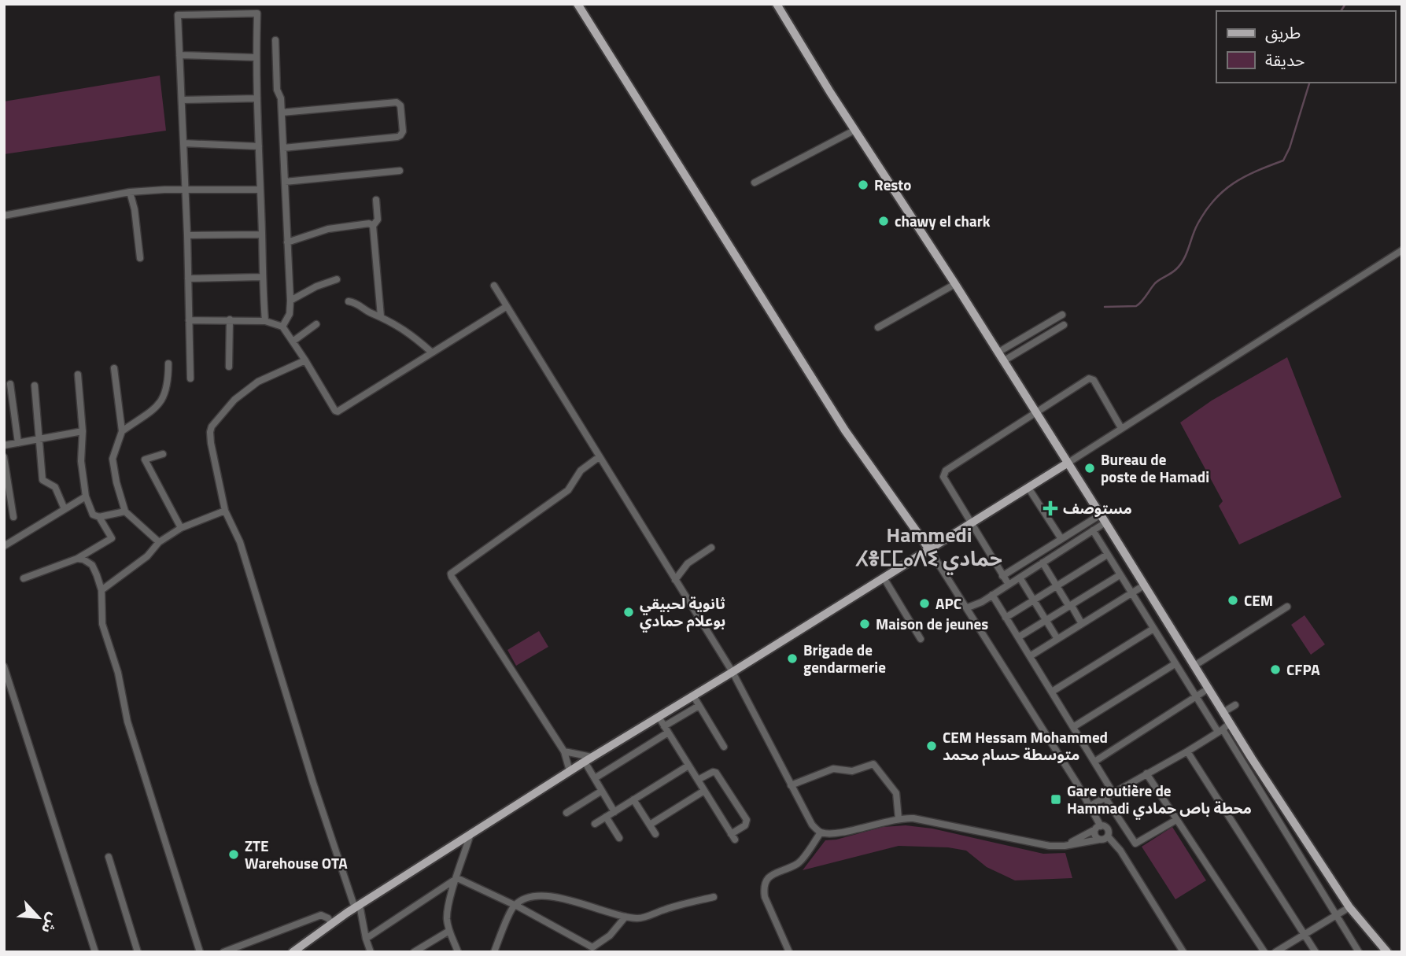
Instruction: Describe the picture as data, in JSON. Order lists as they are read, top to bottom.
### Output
{
  "districts": ["Hammedi ⵃⴻⵎⵎⴰⴷⵉ حمادي"],
  "places": {
    "other": [
      "Resto",
      "chawy el chark",
      "Bureau de poste de Hamadi",
      "CEM",
      "APC",
      "ثانوية لحبيقي بوعلام حمادي",
      "Maison de jeunes",
      "Brigade de gendarmerie",
      "CFPA",
      "CEM Hessam Mohammed متوسطة حسام محمد",
      "ZTE Warehouse OTA"
    ],
    "health": ["مستوصف"],
    "transit": ["Gare routière de Hammadi محطة باص حمادي"]
  },
  "legend": ["طريق", "حديقة"],
  "north": "bottom right"
}
